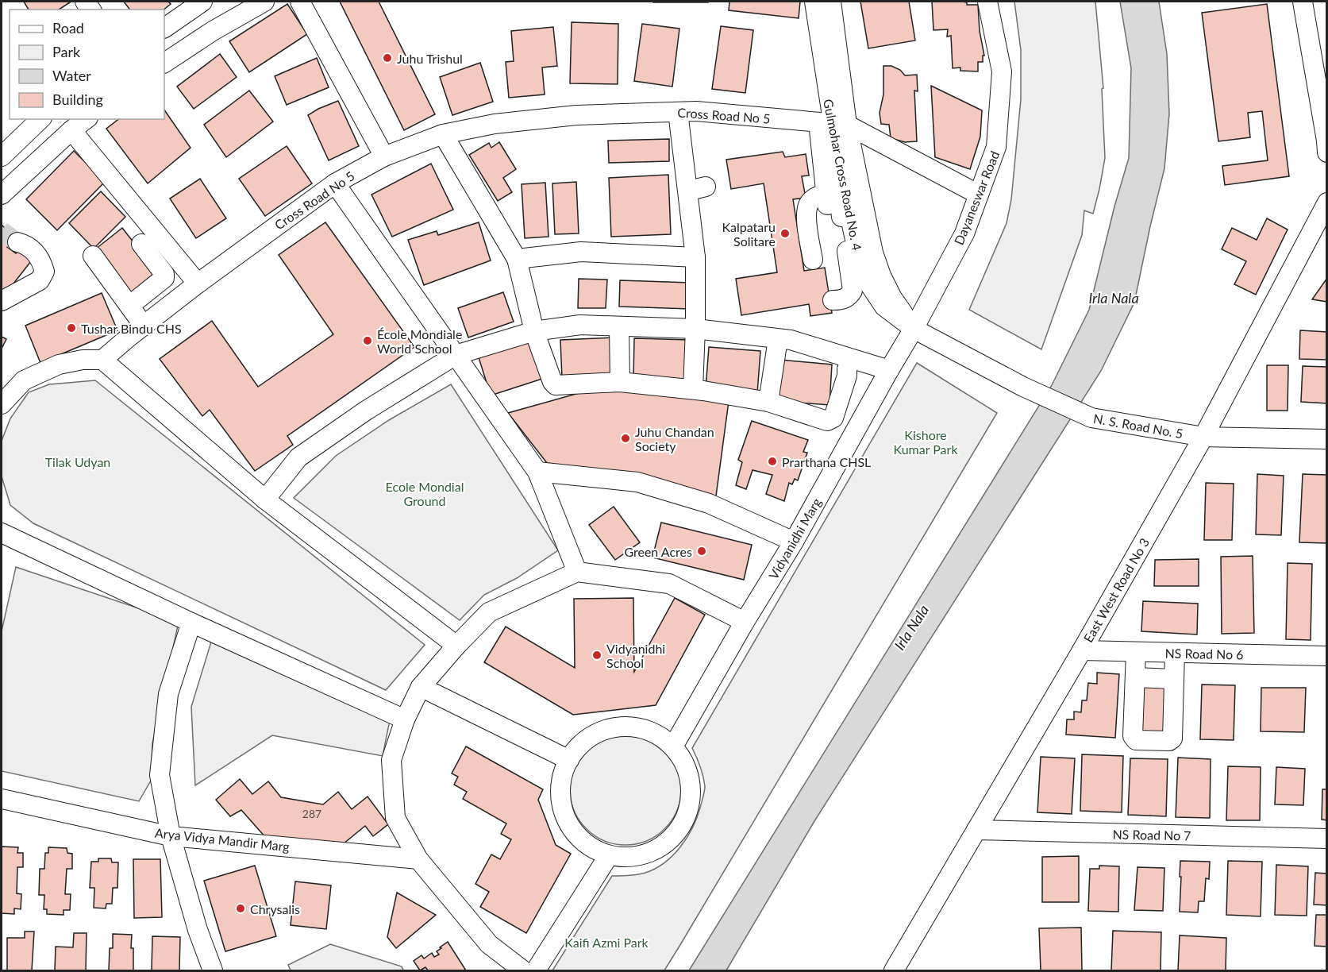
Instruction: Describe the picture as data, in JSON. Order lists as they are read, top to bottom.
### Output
{
  "streets": {
    "street": [
      "Cross Road No 5",
      "Gulmohar Cross Road No. 4",
      "Dayaneswar Road",
      "N. S. Road No. 5",
      "Vidyanidhi Marg",
      "East West Road No 3",
      "NS Road No 6",
      "NS Road No 7",
      "Arya Vidya Mandir Marg"
    ]
  },
  "crossings": [
    ["Cross Road No 5", "Gulmohar Cross Road No. 4"],
    ["Gulmohar Cross Road No. 4", "Dayaneswar Road"],
    ["Gulmohar Cross Road No. 4", "N. S. Road No. 5"],
    ["Gulmohar Cross Road No. 4", "Vidyanidhi Marg"],
    ["Dayaneswar Road", "N. S. Road No. 5"],
    ["Dayaneswar Road", "Vidyanidhi Marg"],
    ["N. S. Road No. 5", "Vidyanidhi Marg"],
    ["N. S. Road No. 5", "East West Road No 3"],
    ["East West Road No 3", "NS Road No 6"],
    ["East West Road No 3", "NS Road No 7"]
  ],
  "water": ["Irla Nala"],
  "parks": [
    "Kishore Kumar Park",
    "Tilak Udyan",
    "Ecole Mondial Ground",
    "Kaifi Azmi Park"
  ],
  "places": [
    "Juhu Trishul",
    "Kalpataru Solitare",
    "Tushar Bindu CHS",
    "École Mondiale World School",
    "Juhu Chandan Society",
    "Prarthana CHSL",
    "Green Acres",
    "Vidyanidhi School",
    "Chrysalis"
  ],
  "house_numbers": ["287"],
  "legend": [
    "Road",
    "Park",
    "Water",
    "Building"
  ]
}
